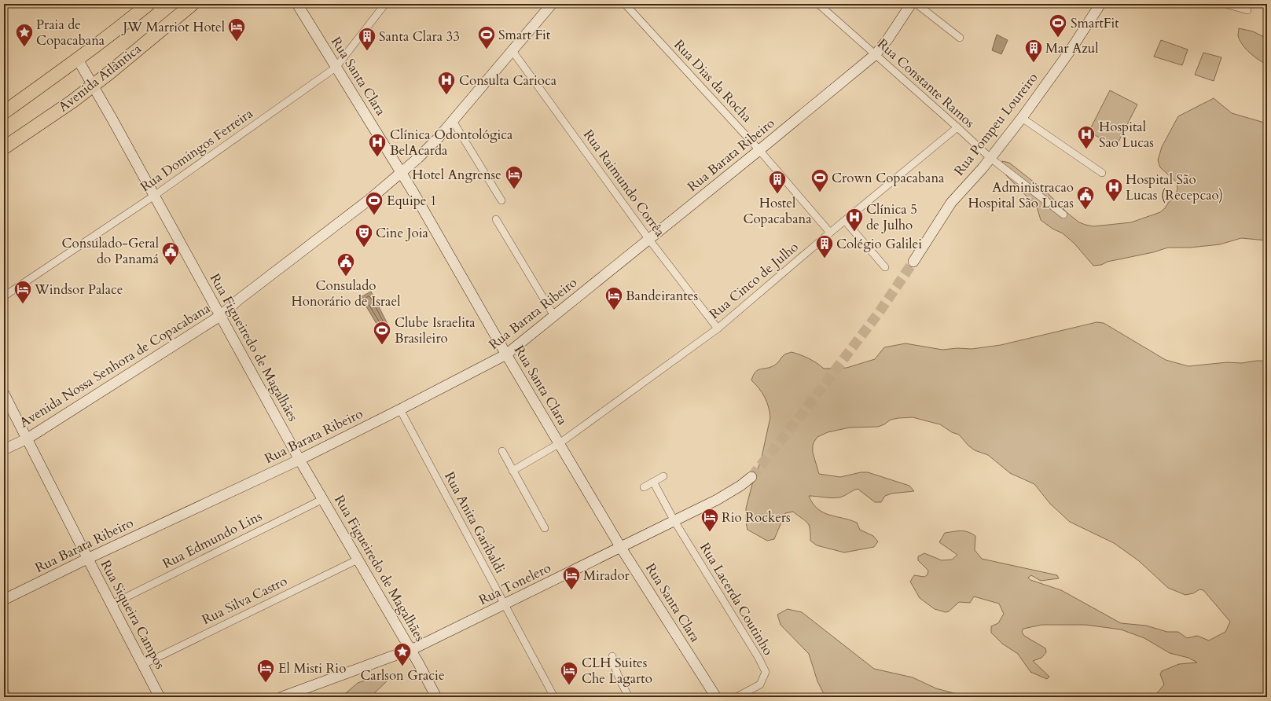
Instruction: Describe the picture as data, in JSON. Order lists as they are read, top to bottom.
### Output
{
  "streets": {
    "highway": ["Avenida Atlântica"],
    "main road": [
      "Rua Santa Clara",
      "Rua Pompeu Loureiro",
      "Rua Barata Ribeiro",
      "Rua Figueiredo de Magalhães",
      "Avenida Nossa Senhora de Copacabana",
      "Rua Tonelero",
      "Rua Siqueira Campos"
    ],
    "street": [
      "Rua Dias da Rocha",
      "Rua Constante Ramos",
      "Rua Domingos Ferreira",
      "Rua Raimundo Corrêa",
      "Rua Cinco de Julho",
      "Rua Anita Garibaldi",
      "Rua Edmundo Lins",
      "Rua Lacerda Coutinho",
      "Rua Silva Castro"
    ]
  },
  "crossings": [
    ["Rua Santa Clara", "Rua Domingos Ferreira"],
    ["Rua Santa Clara", "Rua Barata Ribeiro"],
    ["Rua Santa Clara", "Rua Cinco de Julho"],
    ["Rua Santa Clara", "Avenida Nossa Senhora de Copacabana"],
    ["Rua Santa Clara", "Rua Tonelero"],
    ["Avenida Atlântica", "Rua Figueiredo de Magalhães"],
    ["Rua Dias da Rocha", "Rua Barata Ribeiro"],
    ["Rua Dias da Rocha", "Rua Cinco de Julho"],
    ["Rua Constante Ramos", "Rua Pompeu Loureiro"],
    ["Rua Constante Ramos", "Rua Barata Ribeiro"],
    ["Rua Constante Ramos", "Rua Cinco de Julho"],
    ["Rua Domingos Ferreira", "Rua Figueiredo de Magalhães"],
    ["Rua Barata Ribeiro", "Rua Raimundo Corrêa"],
    ["Rua Barata Ribeiro", "Rua Figueiredo de Magalhães"],
    ["Rua Barata Ribeiro", "Rua Anita Garibaldi"],
    ["Rua Barata Ribeiro", "Rua Siqueira Campos"],
    ["Rua Raimundo Corrêa", "Rua Cinco de Julho"],
    ["Rua Raimundo Corrêa", "Avenida Nossa Senhora de Copacabana"],
    ["Rua Figueiredo de Magalhães", "Avenida Nossa Senhora de Copacabana"],
    ["Rua Figueiredo de Magalhães", "Rua Edmundo Lins"],
    ["Rua Figueiredo de Magalhães", "Rua Tonelero"],
    ["Rua Figueiredo de Magalhães", "Rua Silva Castro"],
    ["Avenida Nossa Senhora de Copacabana", "Rua Siqueira Campos"],
    ["Rua Anita Garibaldi", "Rua Tonelero"],
    ["Rua Edmundo Lins", "Rua Siqueira Campos"],
    ["Rua Tonelero", "Rua Lacerda Coutinho"],
    ["Rua Silva Castro", "Rua Siqueira Campos"]
  ],
  "places": {
    "sports": [
      "SmartFit",
      "Smart Fit",
      "Crown Copacabana",
      "Equipe 1",
      "Clube Israelita Brasileiro"
    ],
    "hotel": [
      "JW Marriot Hotel",
      "Hotel Angrense",
      "Windsor Palace",
      "Bandeirantes",
      "Rio Rockers",
      "Mirador",
      "El Misti Rio",
      "CLH Suites Che Lagarto"
    ],
    "place": ["Praia de Copacabana", "Carlson Gracie"],
    "building": [
      "Santa Clara 33",
      "Mar Azul",
      "Hostel Copacabana",
      "Colégio Galilei"
    ],
    "hospital": [
      "Consulta Carioca",
      "Hospital Sao Lucas",
      "Clínica Odontológica BelAcarda",
      "Hospital São Lucas (Recepcao)",
      "Clínica 5 de Julho"
    ],
    "public building": ["Administracao Hospital São Lucas", "Consulado-Geral do Panamá", "Consulado Honorário de Israel"],
    "theatre": ["Cine Joia"]
  }
}
